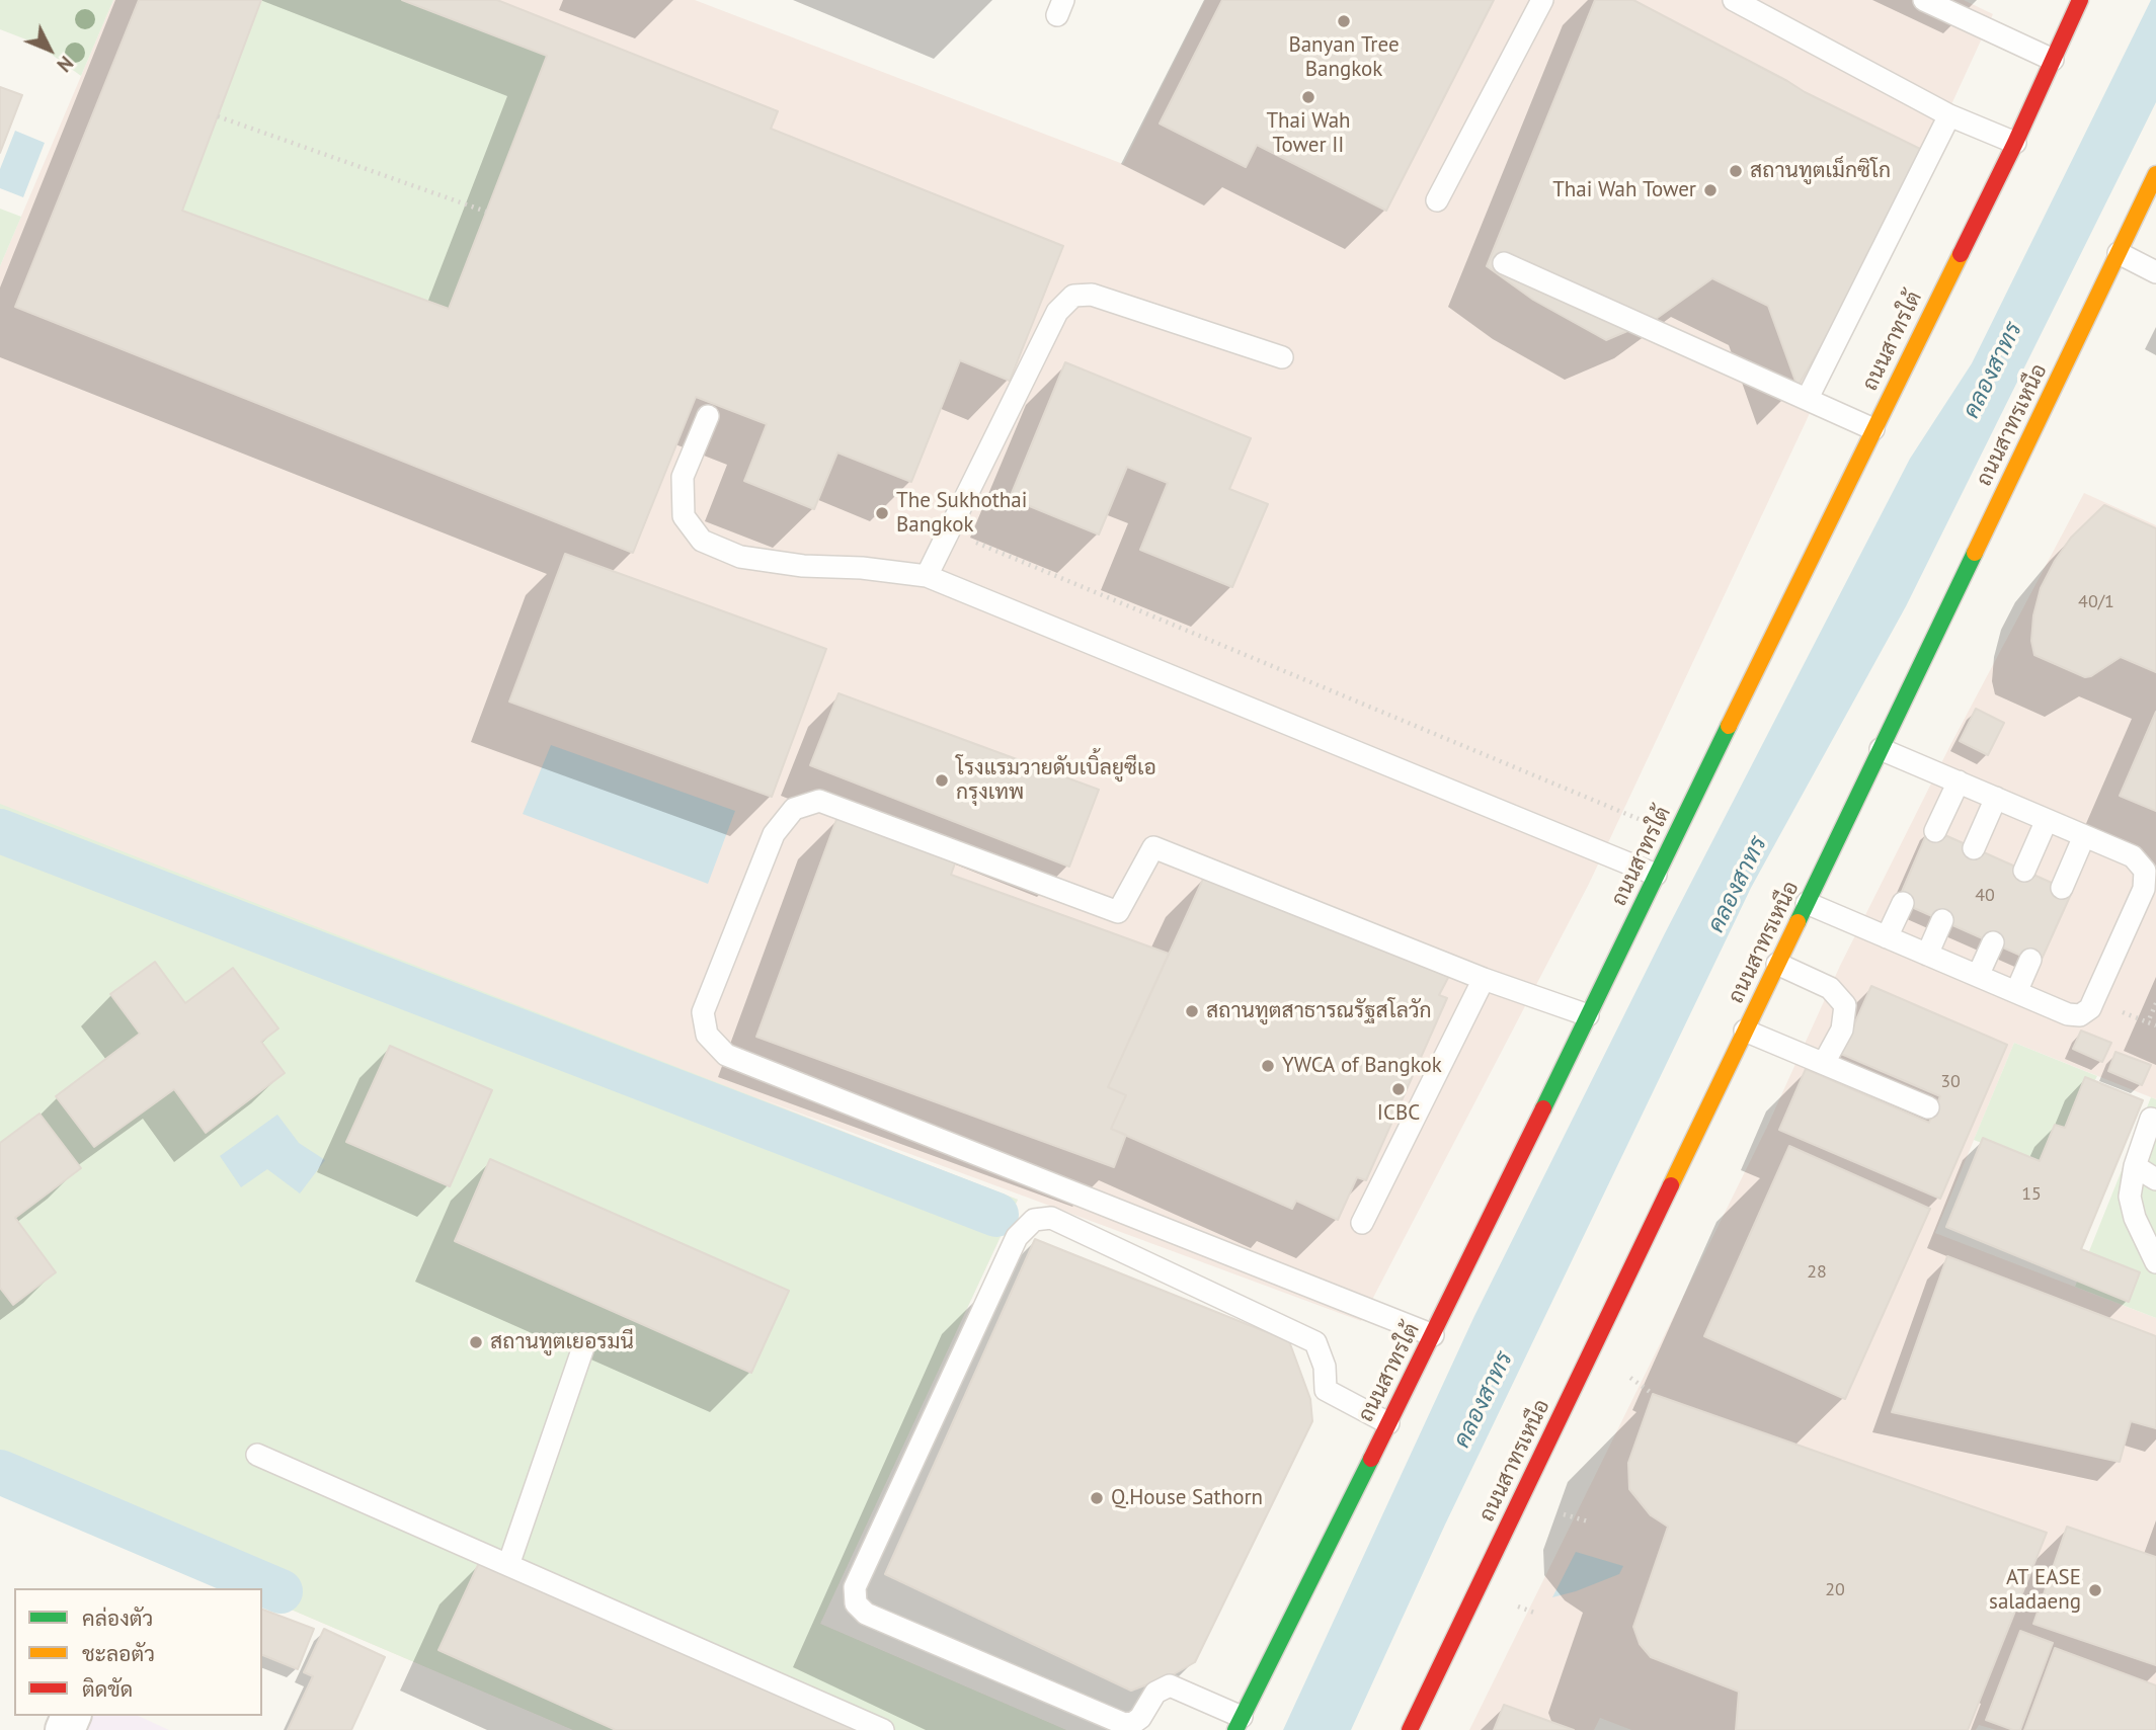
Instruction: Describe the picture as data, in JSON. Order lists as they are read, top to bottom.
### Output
{
  "streets": {
    "main road": ["ถนนสาทรใต้", "ถนนสาทรเหนือ"]
  },
  "water": ["คลองสาทร"],
  "places": [
    "Banyan Tree Bangkok",
    "Thai Wah Tower II",
    "สถานทูตเม็กซิโก",
    "Thai Wah Tower",
    "The Sukhothai Bangkok",
    "โรงแรมวายดับเบิ้ลยูซีเอ กรุงเทพ",
    "สถานทูตสาธารณรัฐสโลวัก",
    "YWCA of Bangkok",
    "ICBC",
    "สถานทูตเยอรมนี",
    "Q.House Sathorn",
    "AT EASE saladaeng"
  ],
  "house_numbers": [
    "40/1",
    "40",
    "30",
    "15",
    "28",
    "20"
  ],
  "legend": ["คล่องตัว", "ชะลอตัว", "ติดขัด"],
  "north": "bottom right"
}
